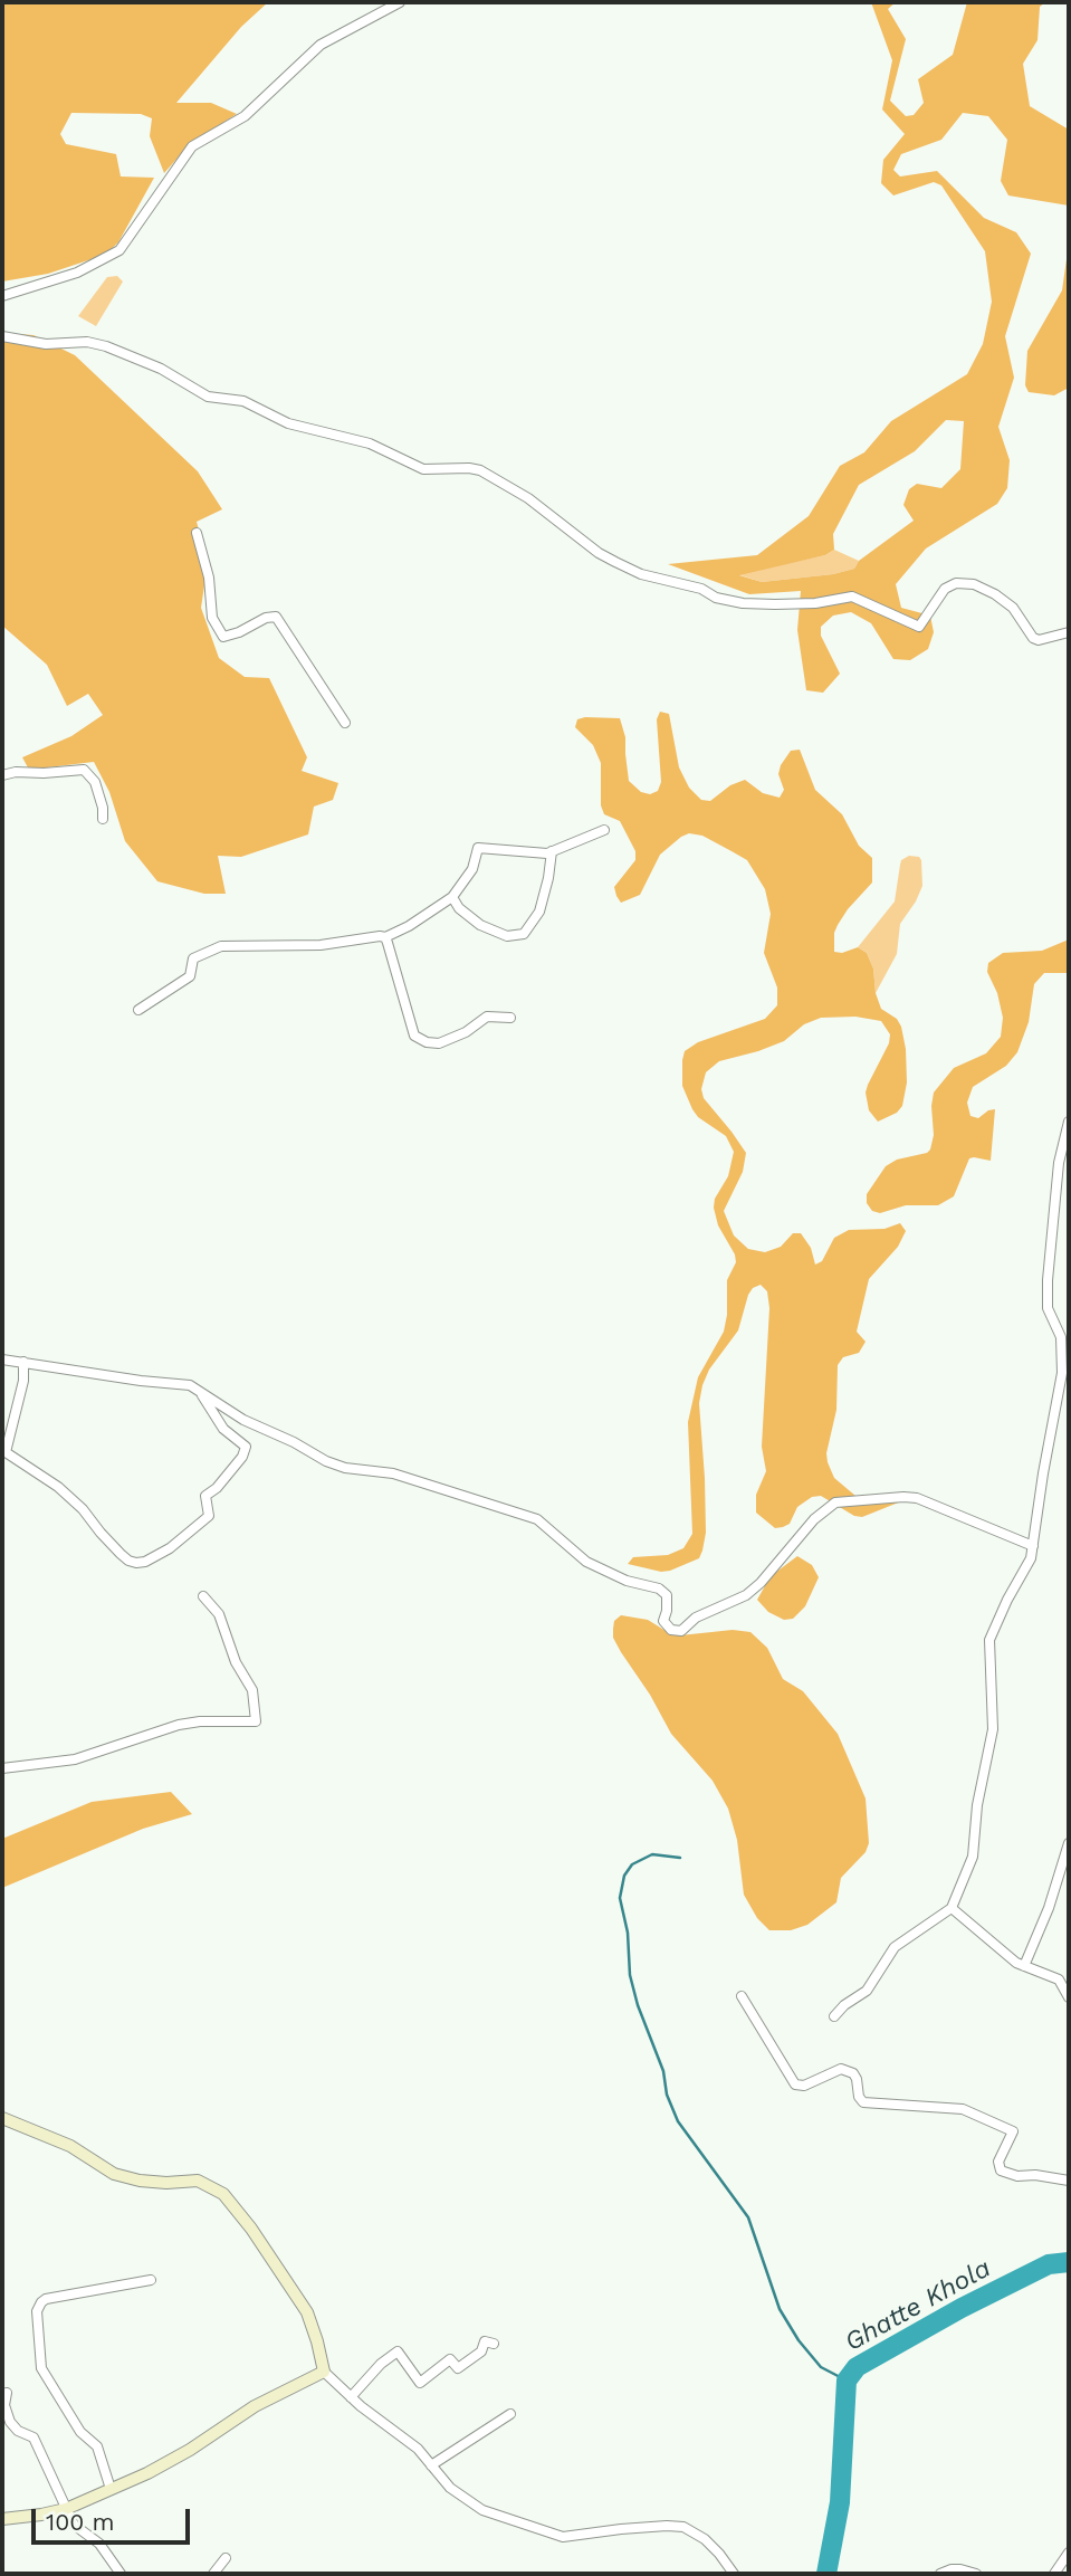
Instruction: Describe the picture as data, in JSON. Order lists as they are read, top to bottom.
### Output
{
  "water": ["Ghatte Khola"],
  "scale_bar": "100 m"
}
